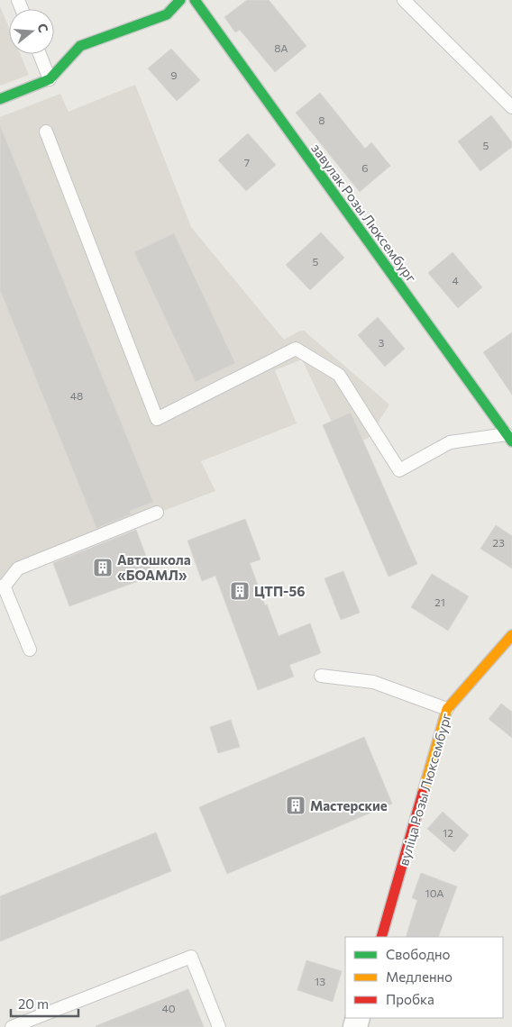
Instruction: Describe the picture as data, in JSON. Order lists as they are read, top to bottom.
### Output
{
  "streets": {
    "street": ["завулак Розы Люксембург", "вуліца Розы Люксембург"]
  },
  "places": {
    "building": ["Автошкола «БОАМЛ»", "ЦТП-56", "Мастерские"]
  },
  "house_numbers": [
    "8А",
    "9",
    "8",
    "5",
    "7",
    "6",
    "5",
    "4",
    "3",
    "48",
    "23",
    "21",
    "12",
    "10А",
    "13",
    "40"
  ],
  "legend": ["Свободно", "Медленно", "Пробка"],
  "scale_bar": "20 m",
  "north": "right"
}
